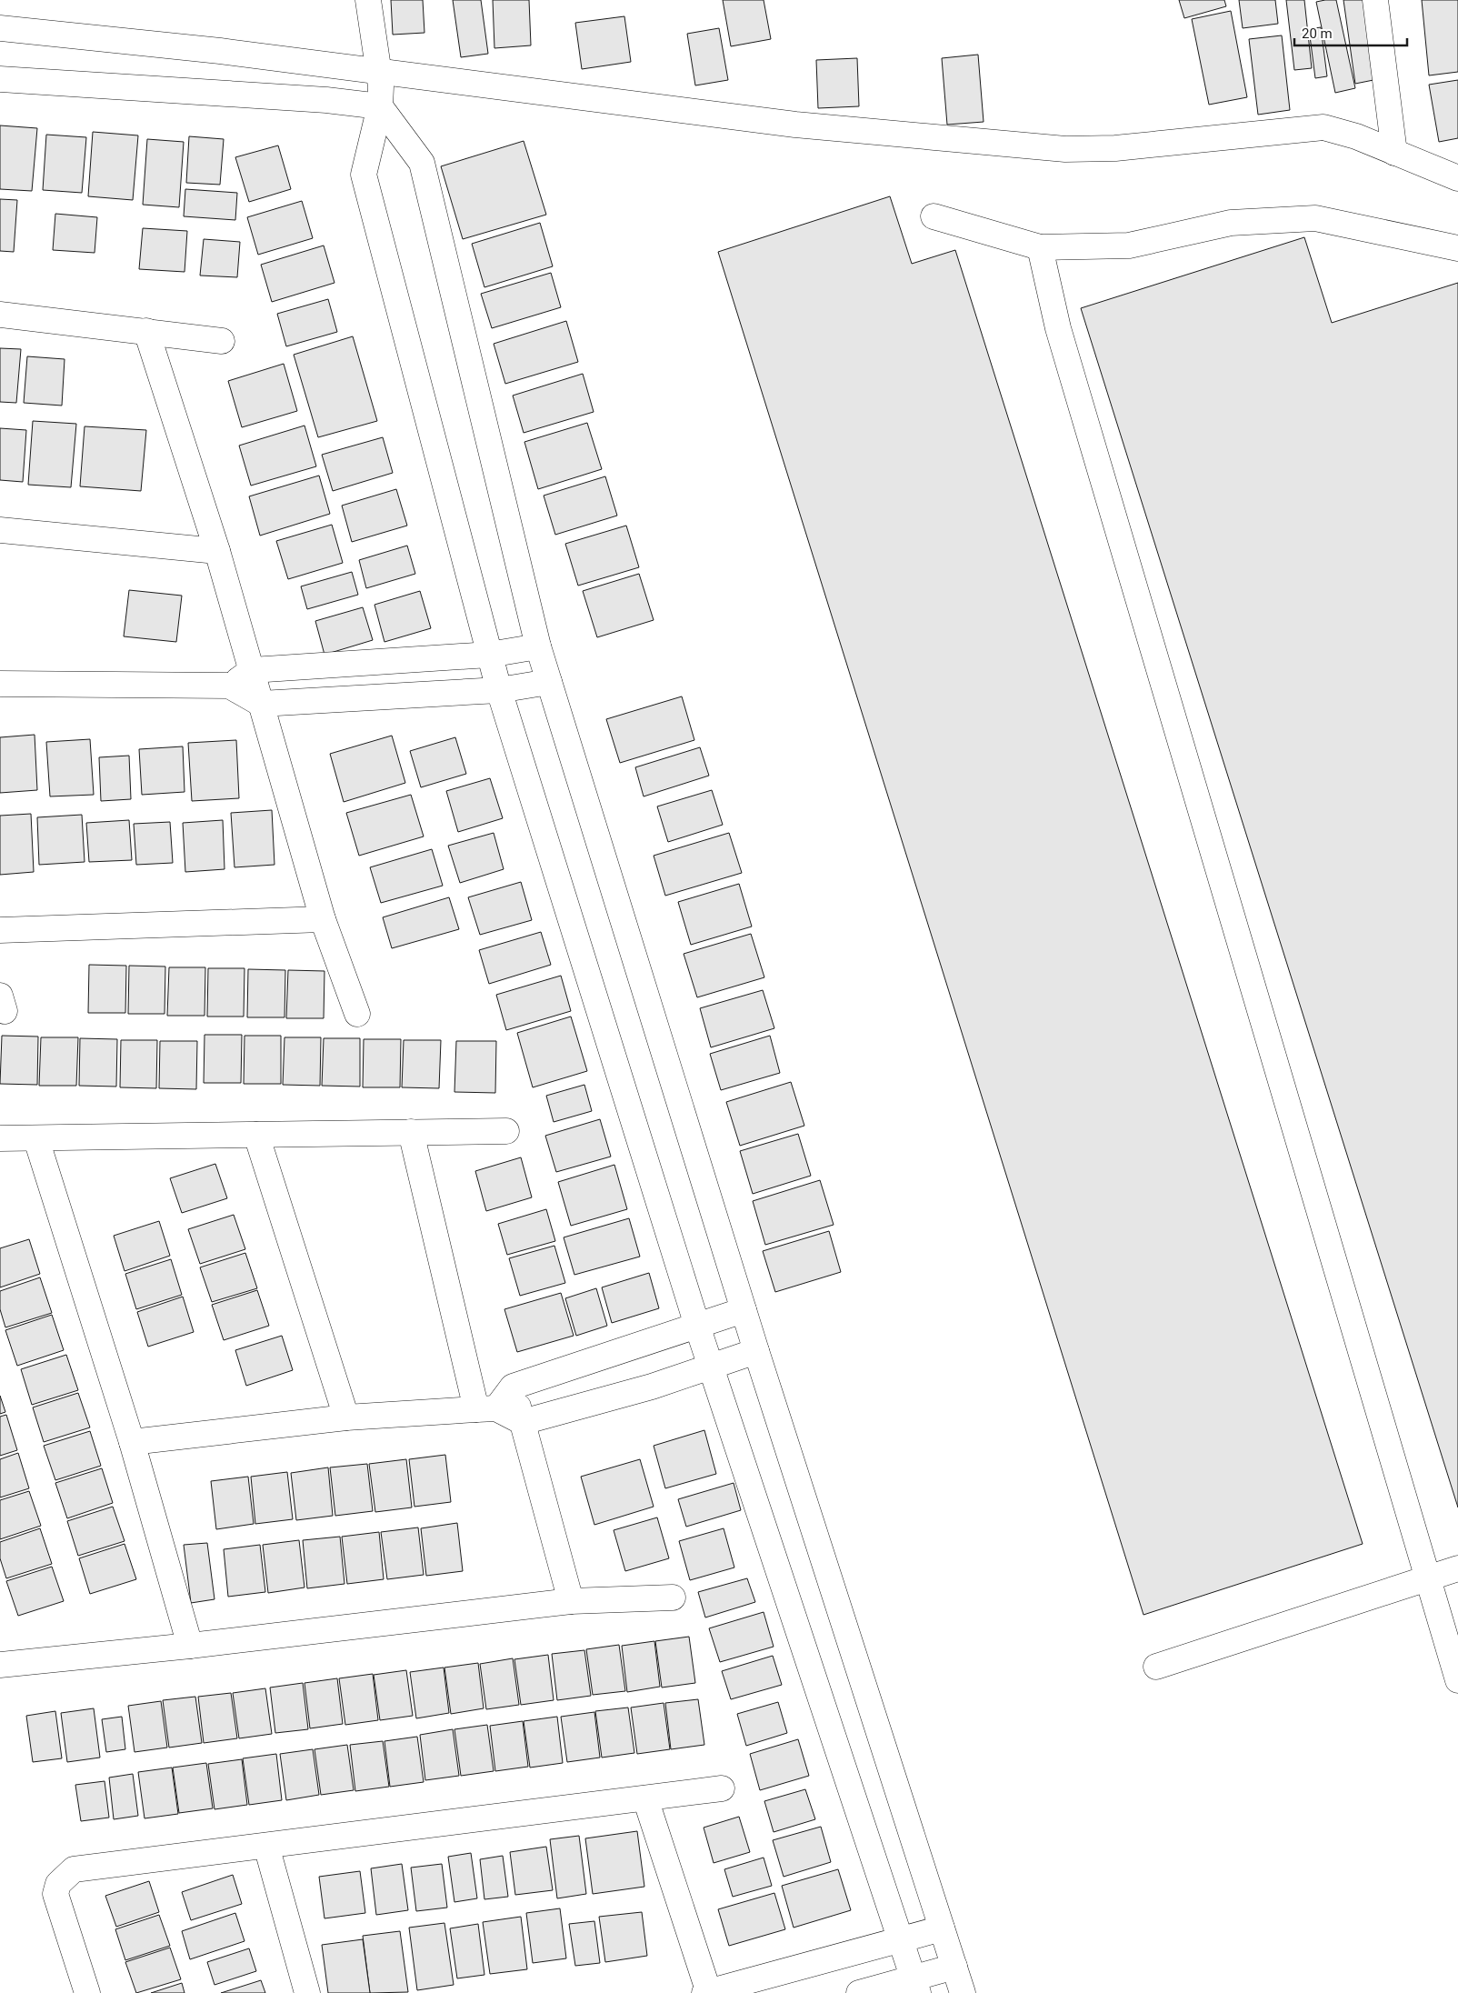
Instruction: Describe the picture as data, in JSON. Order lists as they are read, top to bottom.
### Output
{
  "scale_bar": "20 m"
}
